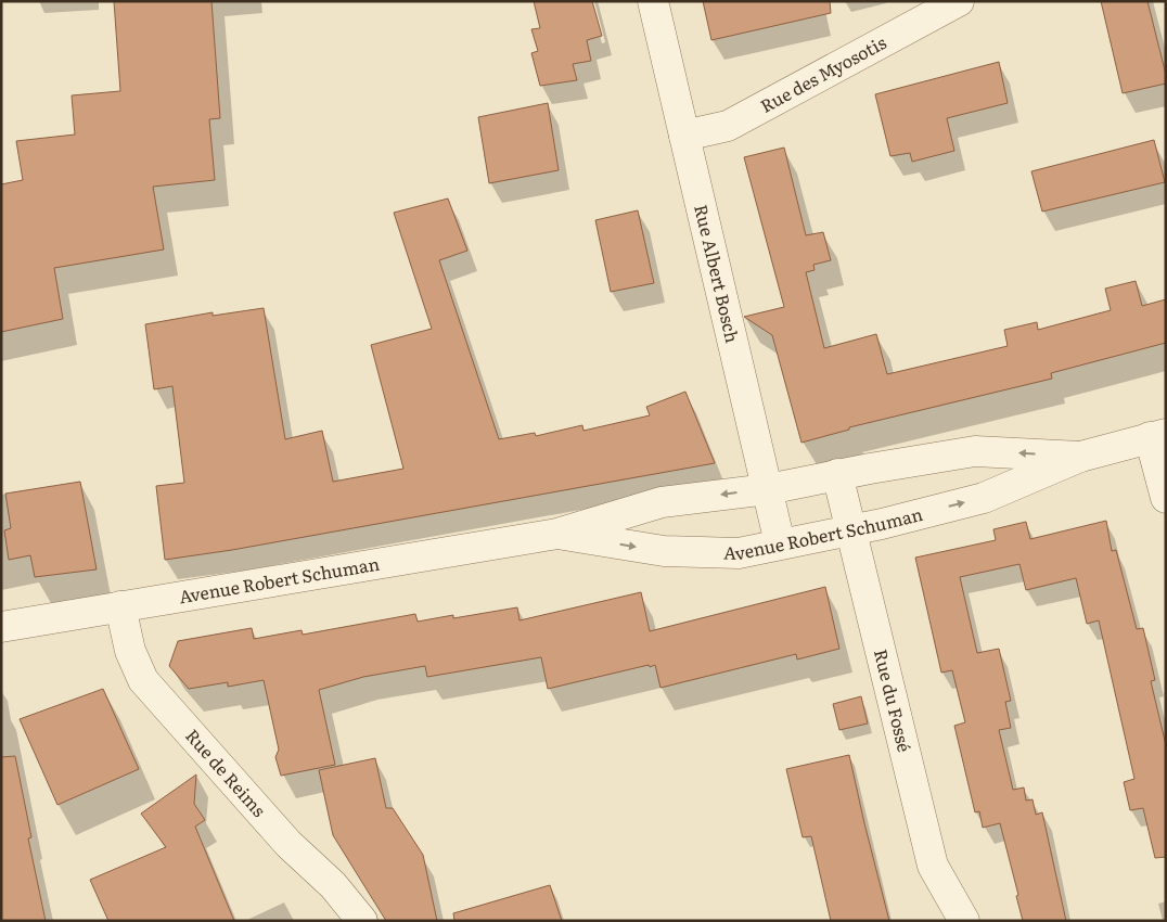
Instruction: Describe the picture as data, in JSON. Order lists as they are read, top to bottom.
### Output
{
  "streets": {
    "street": [
      "Rue des Myosotis",
      "Rue Albert Bosch",
      "Avenue Robert Schuman",
      "Rue du Fossé",
      "Rue de Reims"
    ]
  },
  "crossings": [
    ["Rue des Myosotis", "Rue Albert Bosch"],
    ["Rue Albert Bosch", "Avenue Robert Schuman"],
    ["Avenue Robert Schuman", "Rue du Fossé"],
    ["Avenue Robert Schuman", "Rue de Reims"]
  ]
}
